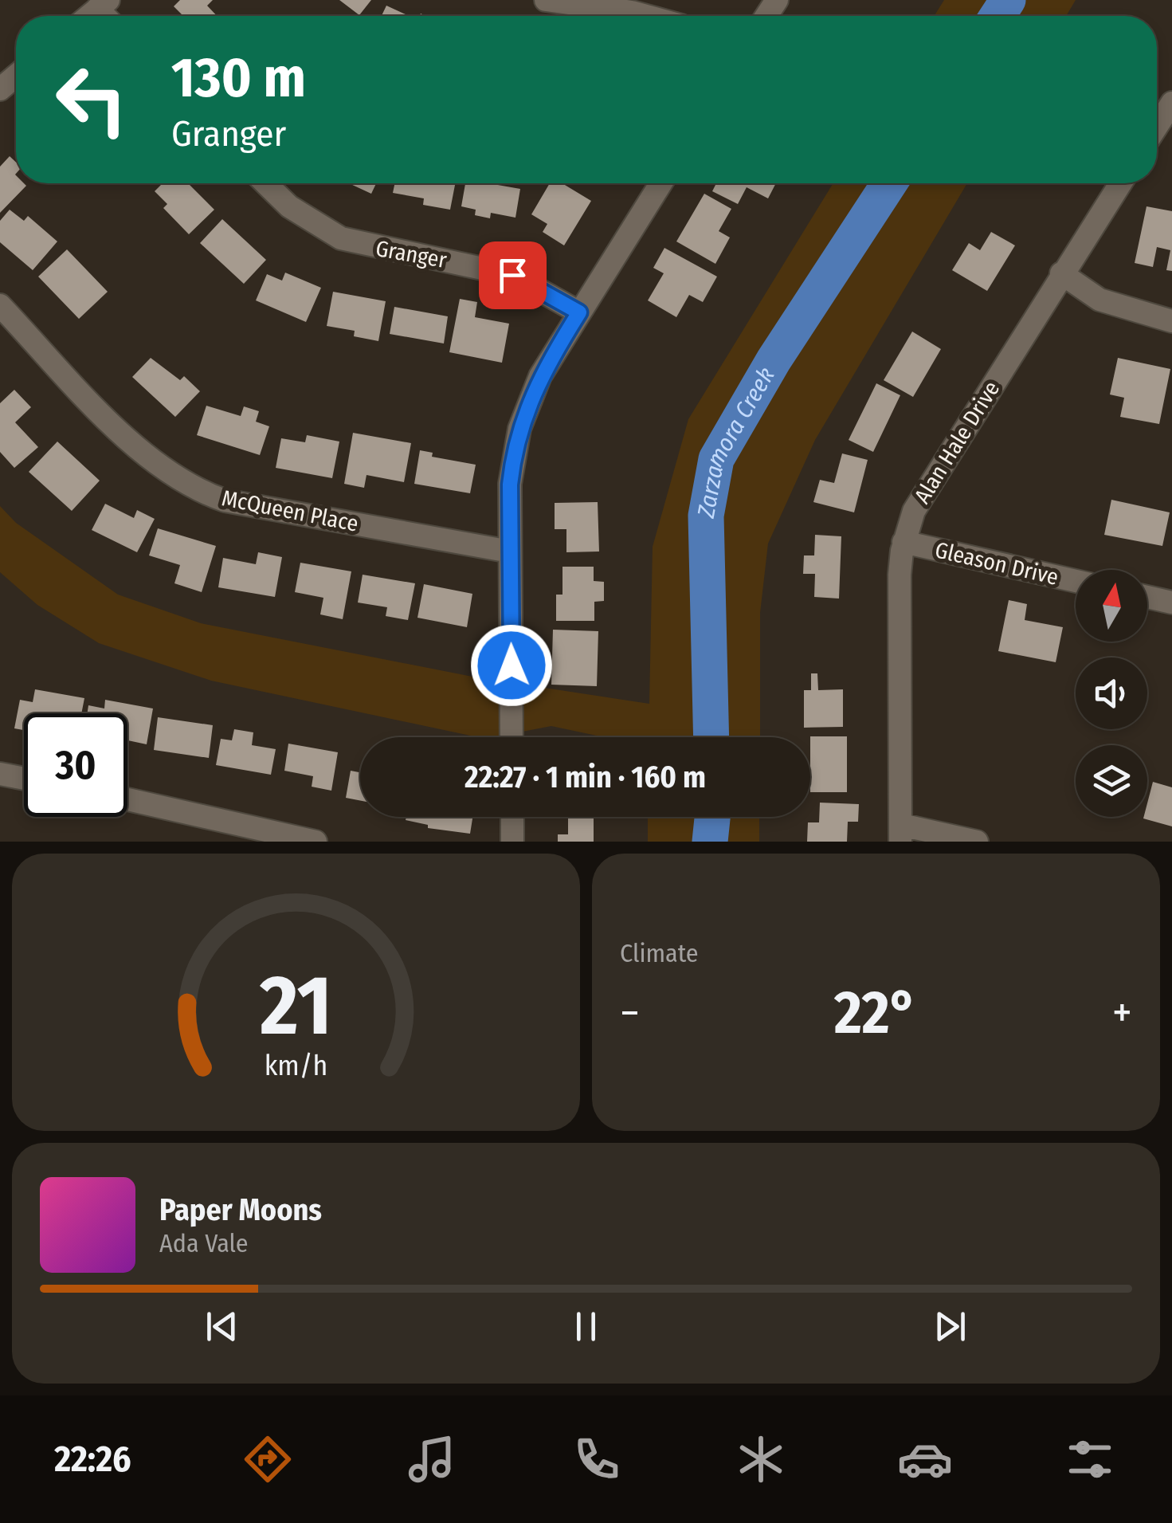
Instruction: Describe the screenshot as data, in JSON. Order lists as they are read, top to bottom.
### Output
{
  "streets": {
    "street": [
      "Granger",
      "Alan Hale Drive",
      "McQueen Place",
      "Gleason Drive"
    ]
  },
  "crossings": [
    ["Alan Hale Drive", "Gleason Drive"]
  ],
  "water": ["Zarzamora Creek"],
  "north": "top",
  "page": {
    "turn": ["130 m", "Granger"],
    "limit": "30",
    "trip": "22:27 · 1 min · 160 m",
    "tile": "Climate",
    "heat": ["−", "22°", "+"],
    "song": ["Paper Moons", "Ada Vale"],
    "tabs": "22:26",
    "gauge": ["21", "km/h"]
  }
}
